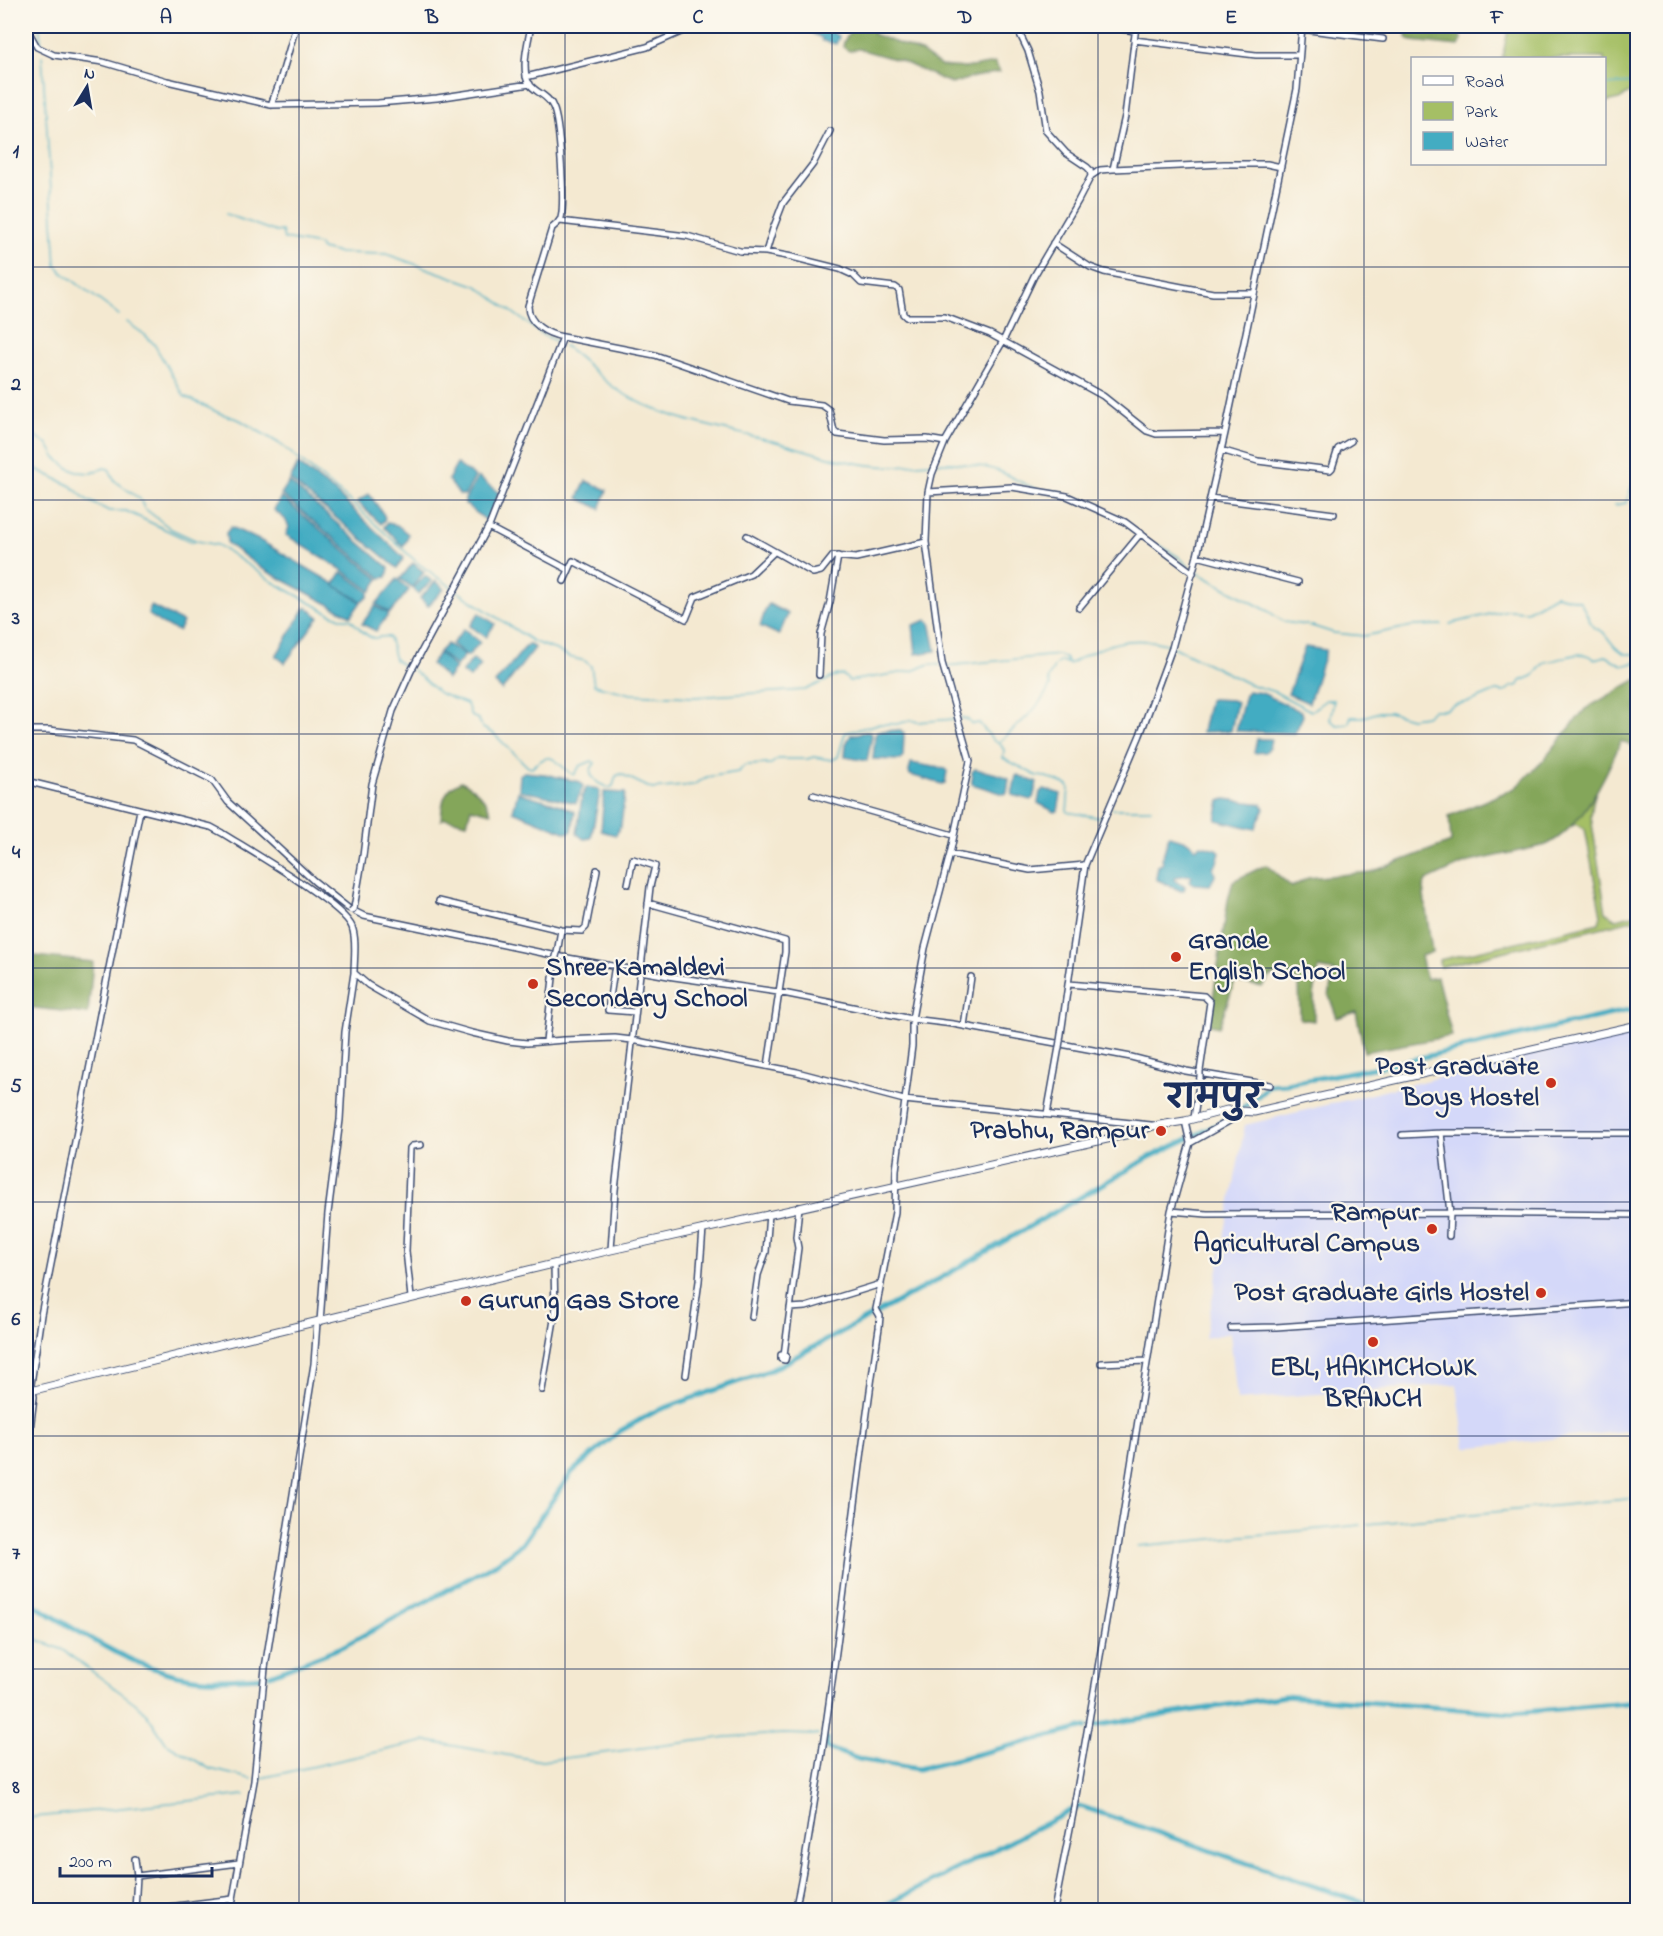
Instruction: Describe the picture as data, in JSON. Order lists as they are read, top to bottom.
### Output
{
  "districts": ["रामपुर"],
  "places": [
    "Grande English School",
    "Shree Kamaldevi Secondary School",
    "Post Graduate Boys Hostel",
    "Prabhu, Rampur",
    "Rampur Agricultural Campus",
    "Post Graduate Girls Hostel",
    "Gurung Gas Store",
    "EBL, HAKIMCHOWK BRANCH"
  ],
  "legend": ["Road", "Park", "Water"],
  "scale_bar": "200 m",
  "north": "top",
  "grid": {
    "columns": [
      "A",
      "B",
      "C",
      "D",
      "E",
      "F"
    ],
    "rows": [
      "1",
      "2",
      "3",
      "4",
      "5",
      "6",
      "7",
      "8"
    ]
  }
}
